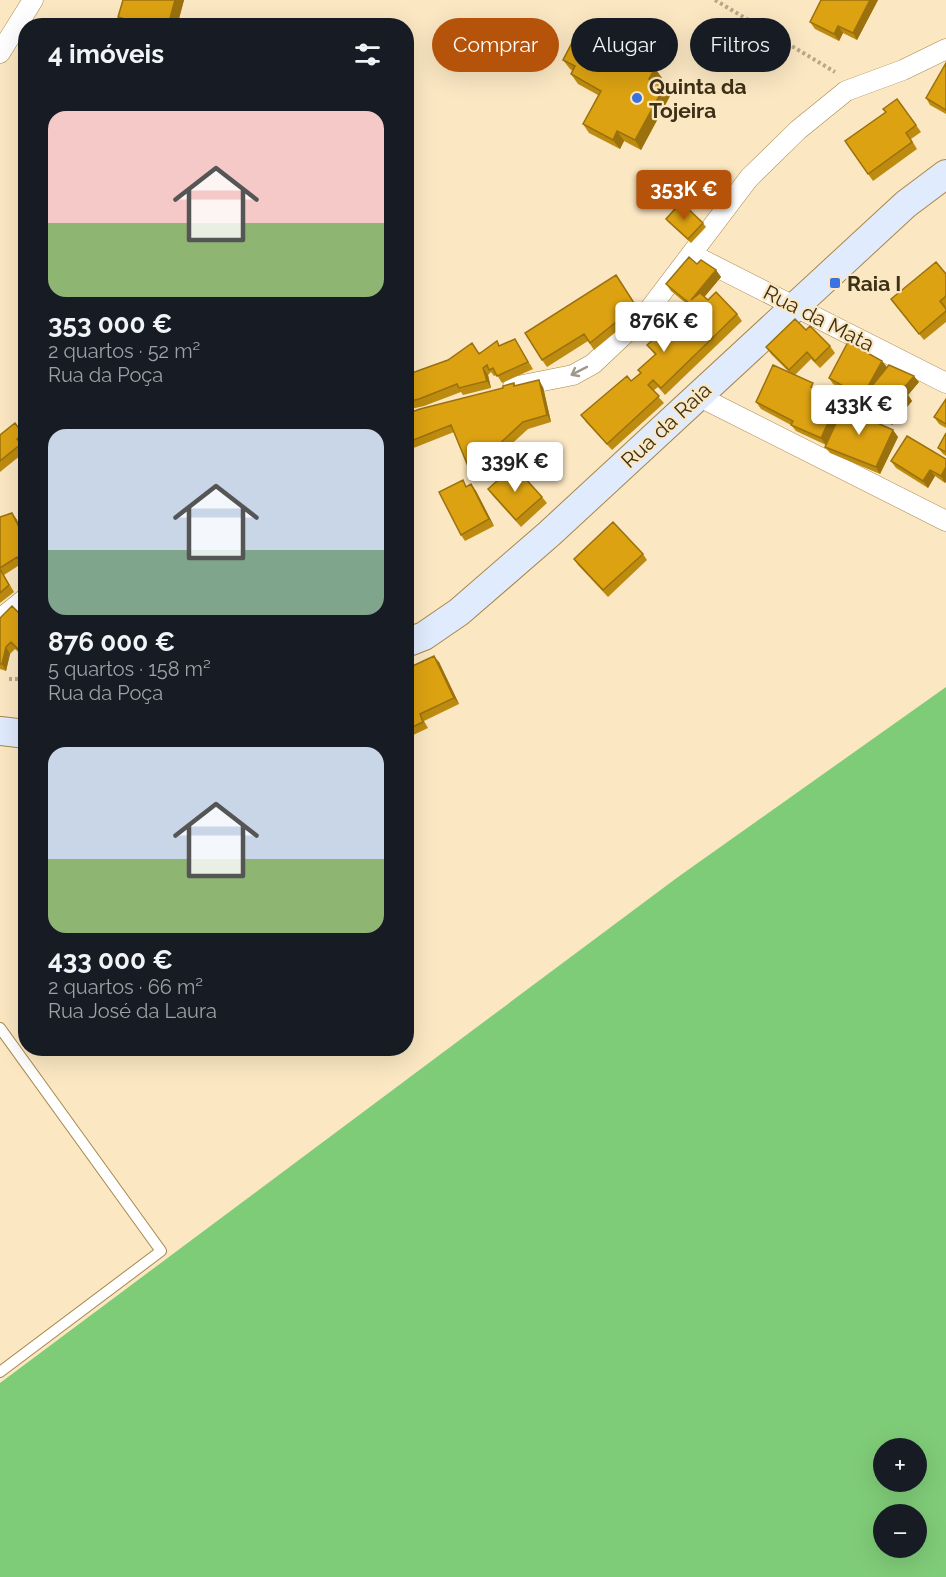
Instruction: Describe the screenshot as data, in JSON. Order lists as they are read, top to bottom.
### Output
{
  "streets": {
    "main road": ["Rua da Raia"],
    "street": ["Rua da Mata"]
  },
  "crossings": [
    ["Rua da Mata", "Rua da Raia"]
  ],
  "places": {
    "other": ["Quinta da Tojeira"],
    "transit": ["Raia I"]
  },
  "page": {
    "chip": ["Comprar", "Alugar", "Filtros"],
    "heading": "4 imóveis",
    "list": [
      {
        "name": "353 000 €",
        "note": "2 quartos · 52 m² · Rua da Poça"
      },
      {
        "name": "876 000 €",
        "note": "5 quartos · 158 m² · Rua da Poça"
      },
      {
        "name": "433 000 €",
        "note": "2 quartos · 66 m² · Rua José da Laura"
      }
    ],
    "price": [
      "353K €",
      "876K €",
      "433K €",
      "339K €"
    ],
    "map_buttons": ["+", "−"]
  }
}
